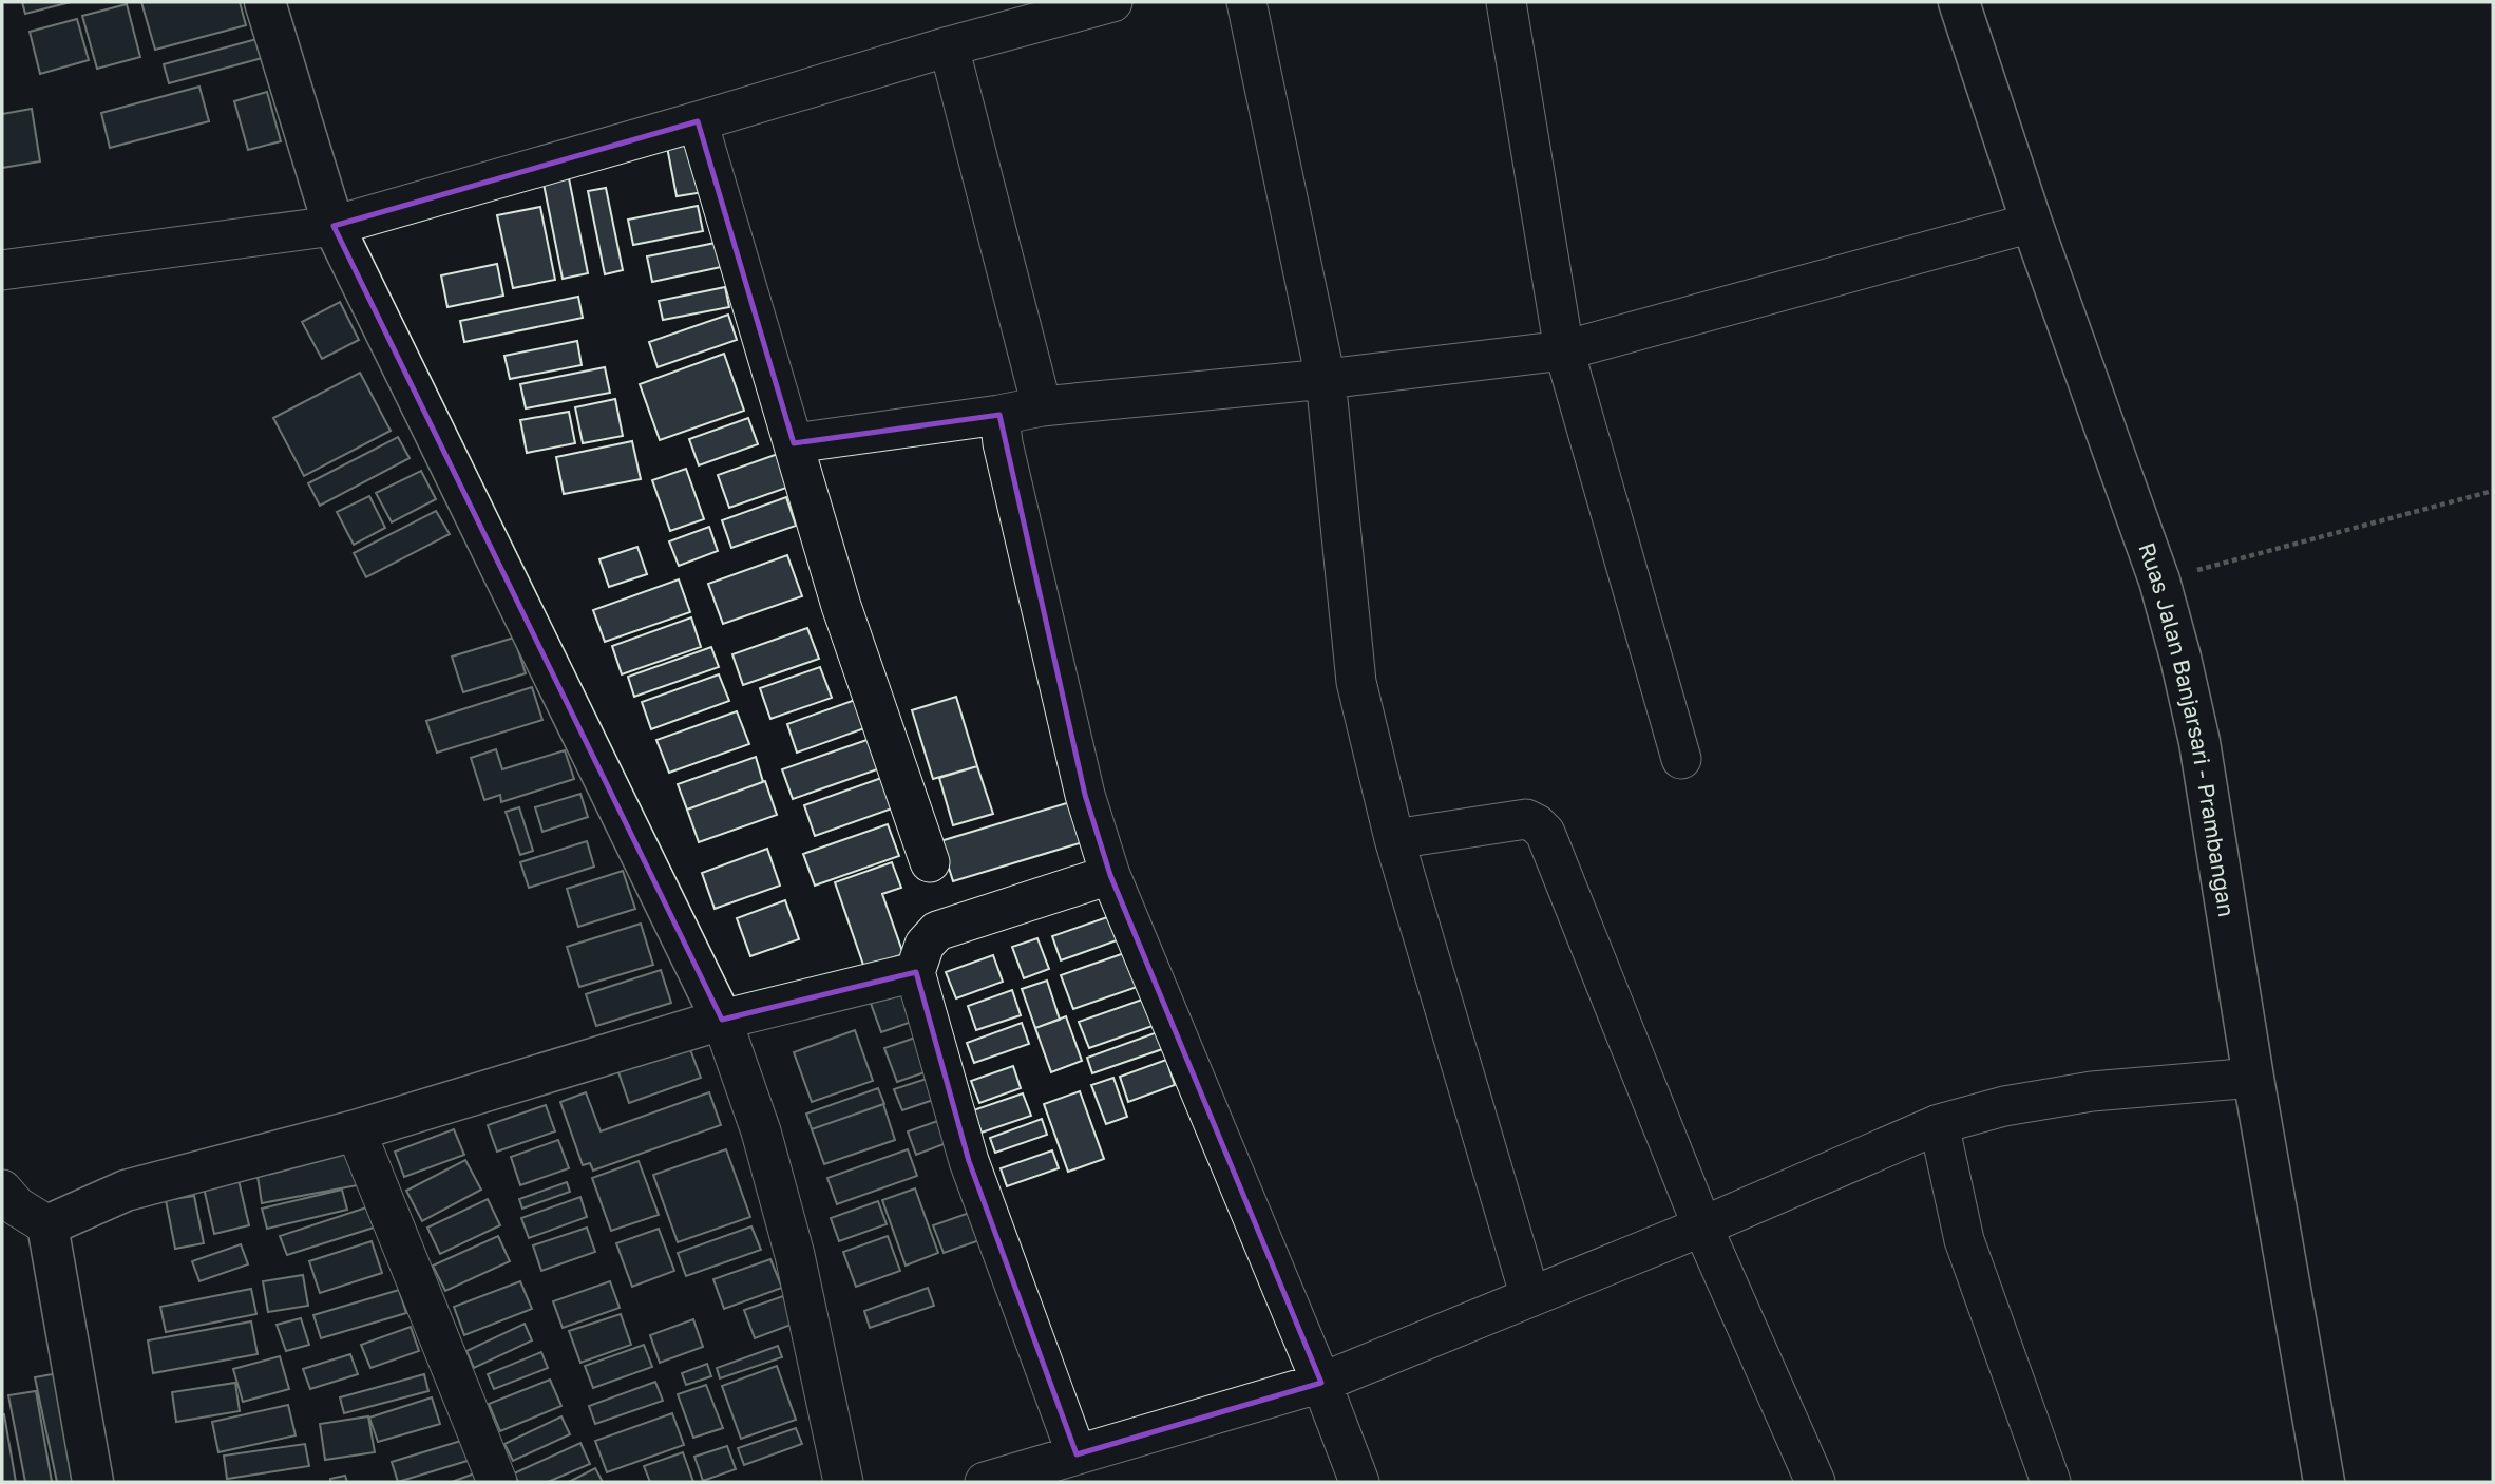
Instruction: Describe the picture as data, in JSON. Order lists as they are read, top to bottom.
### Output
{
  "streets": {
    "street": ["Ruas Jalan Banjarsari - Prambangan"]
  }
}
